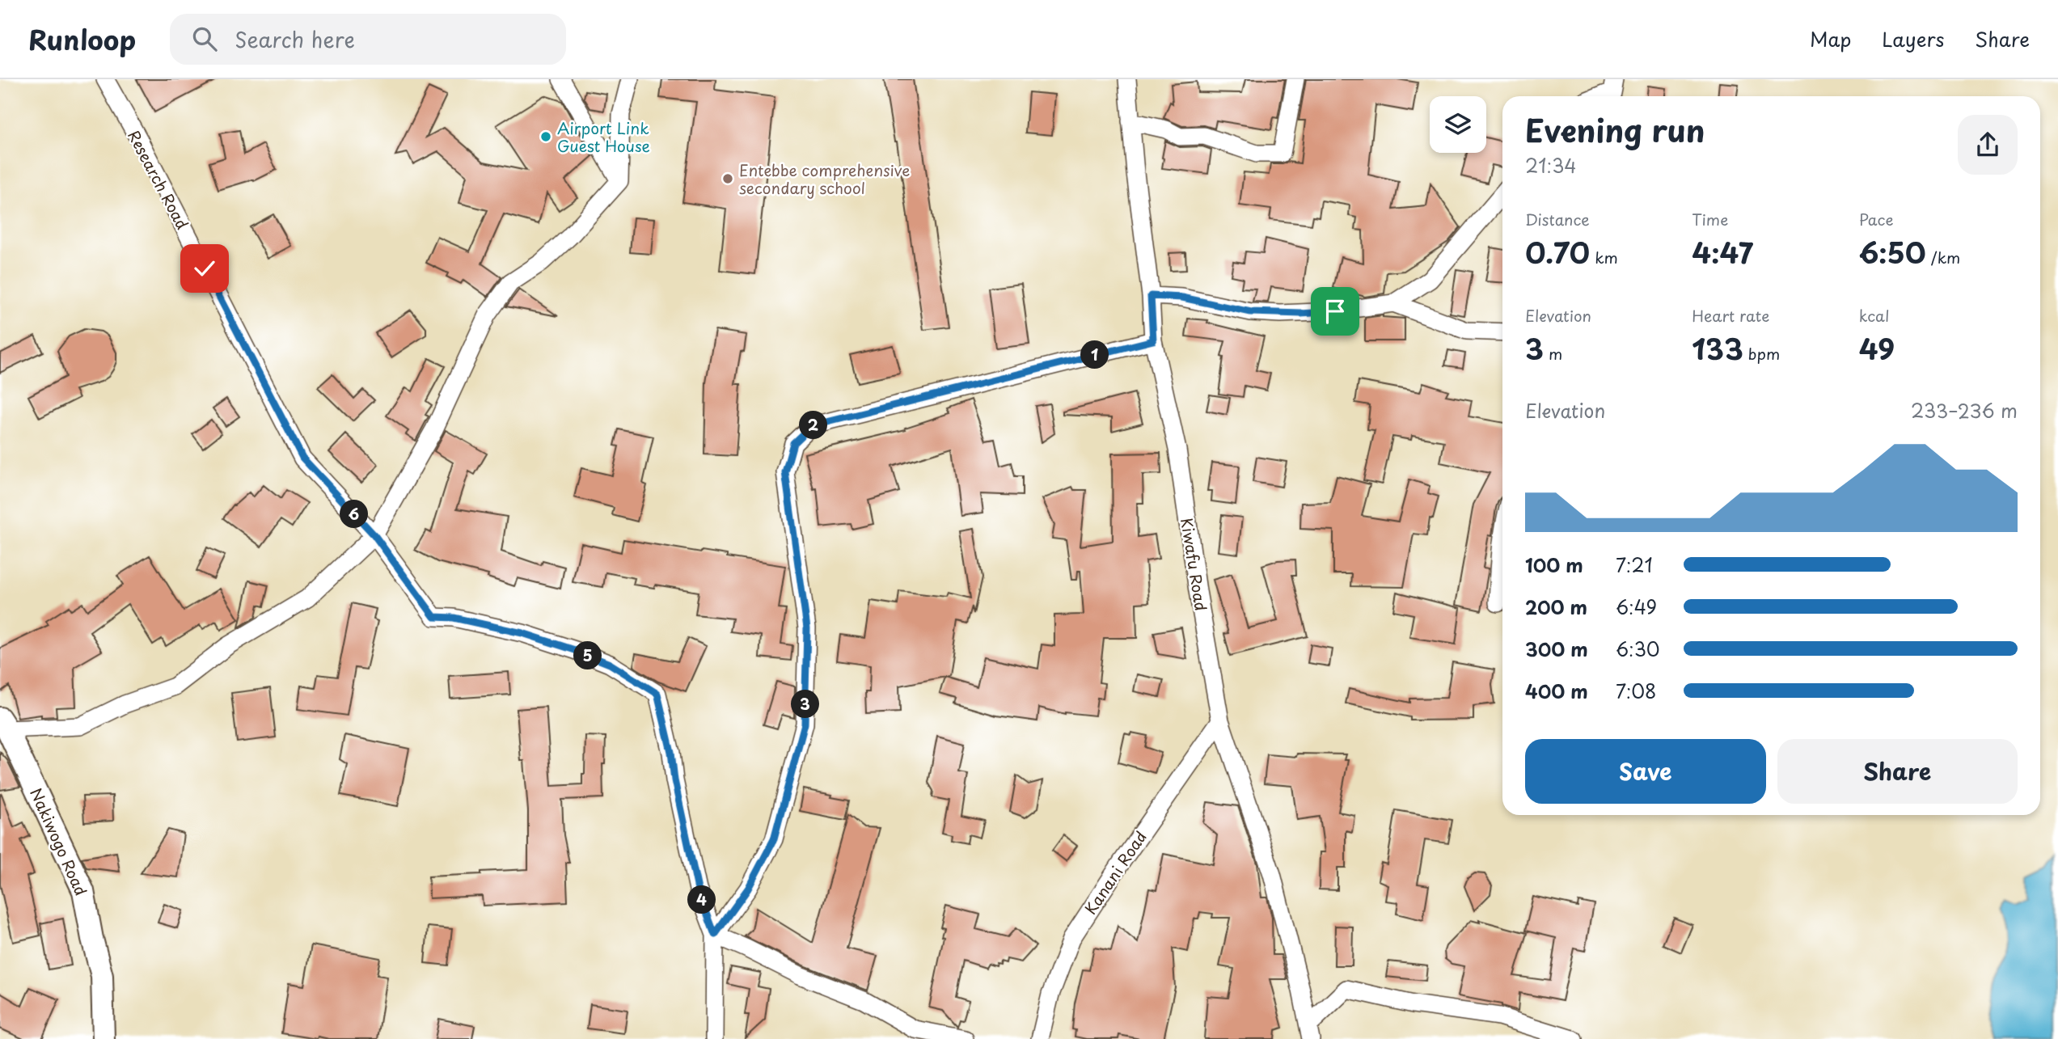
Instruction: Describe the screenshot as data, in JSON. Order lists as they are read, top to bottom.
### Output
{
  "streets": {
    "street": [
      "Research Road",
      "Kiwafu Road",
      "Nakiwogo Road",
      "Kanani Road"
    ]
  },
  "crossings": [
    ["Kiwafu Road", "Kanani Road"]
  ],
  "places": ["Airport Link Guest House", "Entebbe comprehensive secondary school"],
  "page": {
    "header": "Runloop",
    "search": "Search here",
    "nav": ["Map", "Layers", "Share"],
    "heading": ["Evening run", "21:34"],
    "stats": [
      ["Distance", "0.70 km"],
      ["Time", "4:47"],
      ["Pace", "6:50 /km"],
      ["Elevation", "3 m"],
      ["Heart rate", "133 bpm"],
      ["kcal", "49"]
    ],
    "pins": [
      "1",
      "2",
      "6",
      "5",
      "3",
      "4"
    ],
    "chart": ["Elevation", "233–236 m"],
    "list": [
      {
        "name": "100 m",
        "note": "7:21"
      },
      {
        "name": "200 m",
        "note": "6:49"
      },
      {
        "name": "300 m",
        "note": "6:30"
      },
      {
        "name": "400 m",
        "note": "7:08"
      }
    ],
    "buttons": ["Save", "Share"]
  }
}
